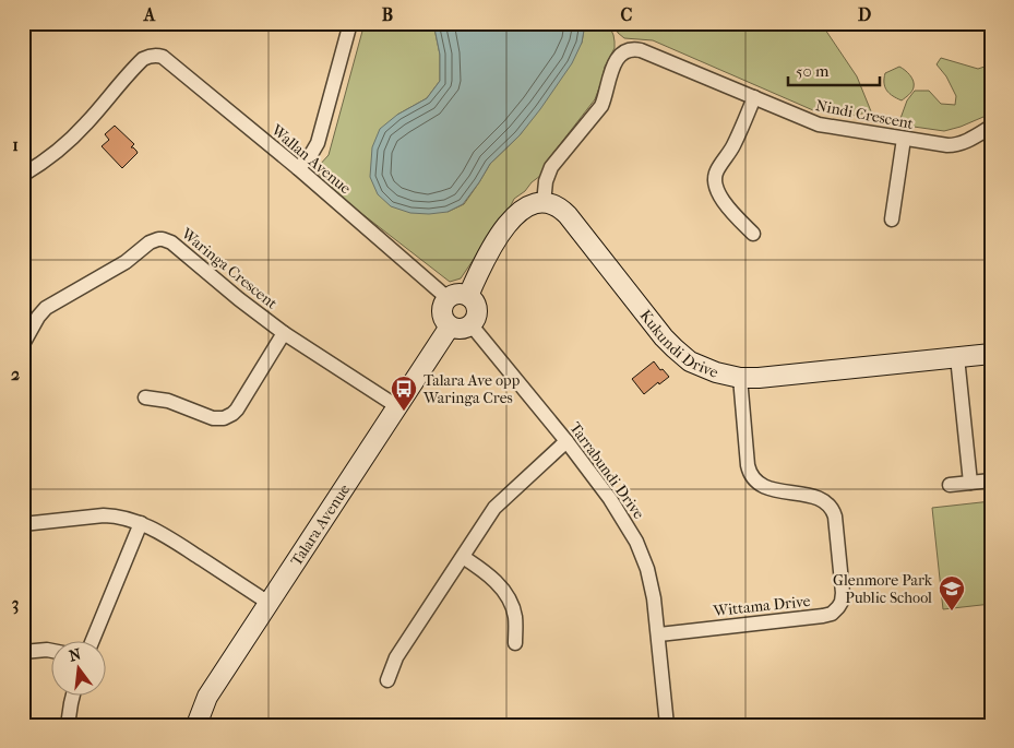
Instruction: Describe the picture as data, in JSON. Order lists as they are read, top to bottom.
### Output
{
  "streets": {
    "street": [
      "Nindi Crescent",
      "Wallan Avenue",
      "Waringa Crescent",
      "Kukundi Drive",
      "Tarrabundi Drive",
      "Talara Avenue",
      "Wittama Drive"
    ]
  },
  "crossings": [
    ["Nindi Crescent", "Kukundi Drive"],
    ["Wallan Avenue", "Tarrabundi Drive"],
    ["Wallan Avenue", "Talara Avenue"],
    ["Waringa Crescent", "Talara Avenue"],
    ["Kukundi Drive", "Wittama Drive"],
    ["Tarrabundi Drive", "Talara Avenue"],
    ["Tarrabundi Drive", "Wittama Drive"]
  ],
  "places": {
    "bus stop": ["Talara Ave opp Waringa Cres"],
    "school or university": ["Glenmore Park Public School"]
  },
  "scale_bar": "50 m",
  "north": "top",
  "grid": {
    "columns": [
      "A",
      "B",
      "C",
      "D"
    ],
    "rows": ["1", "2", "3"]
  }
}
